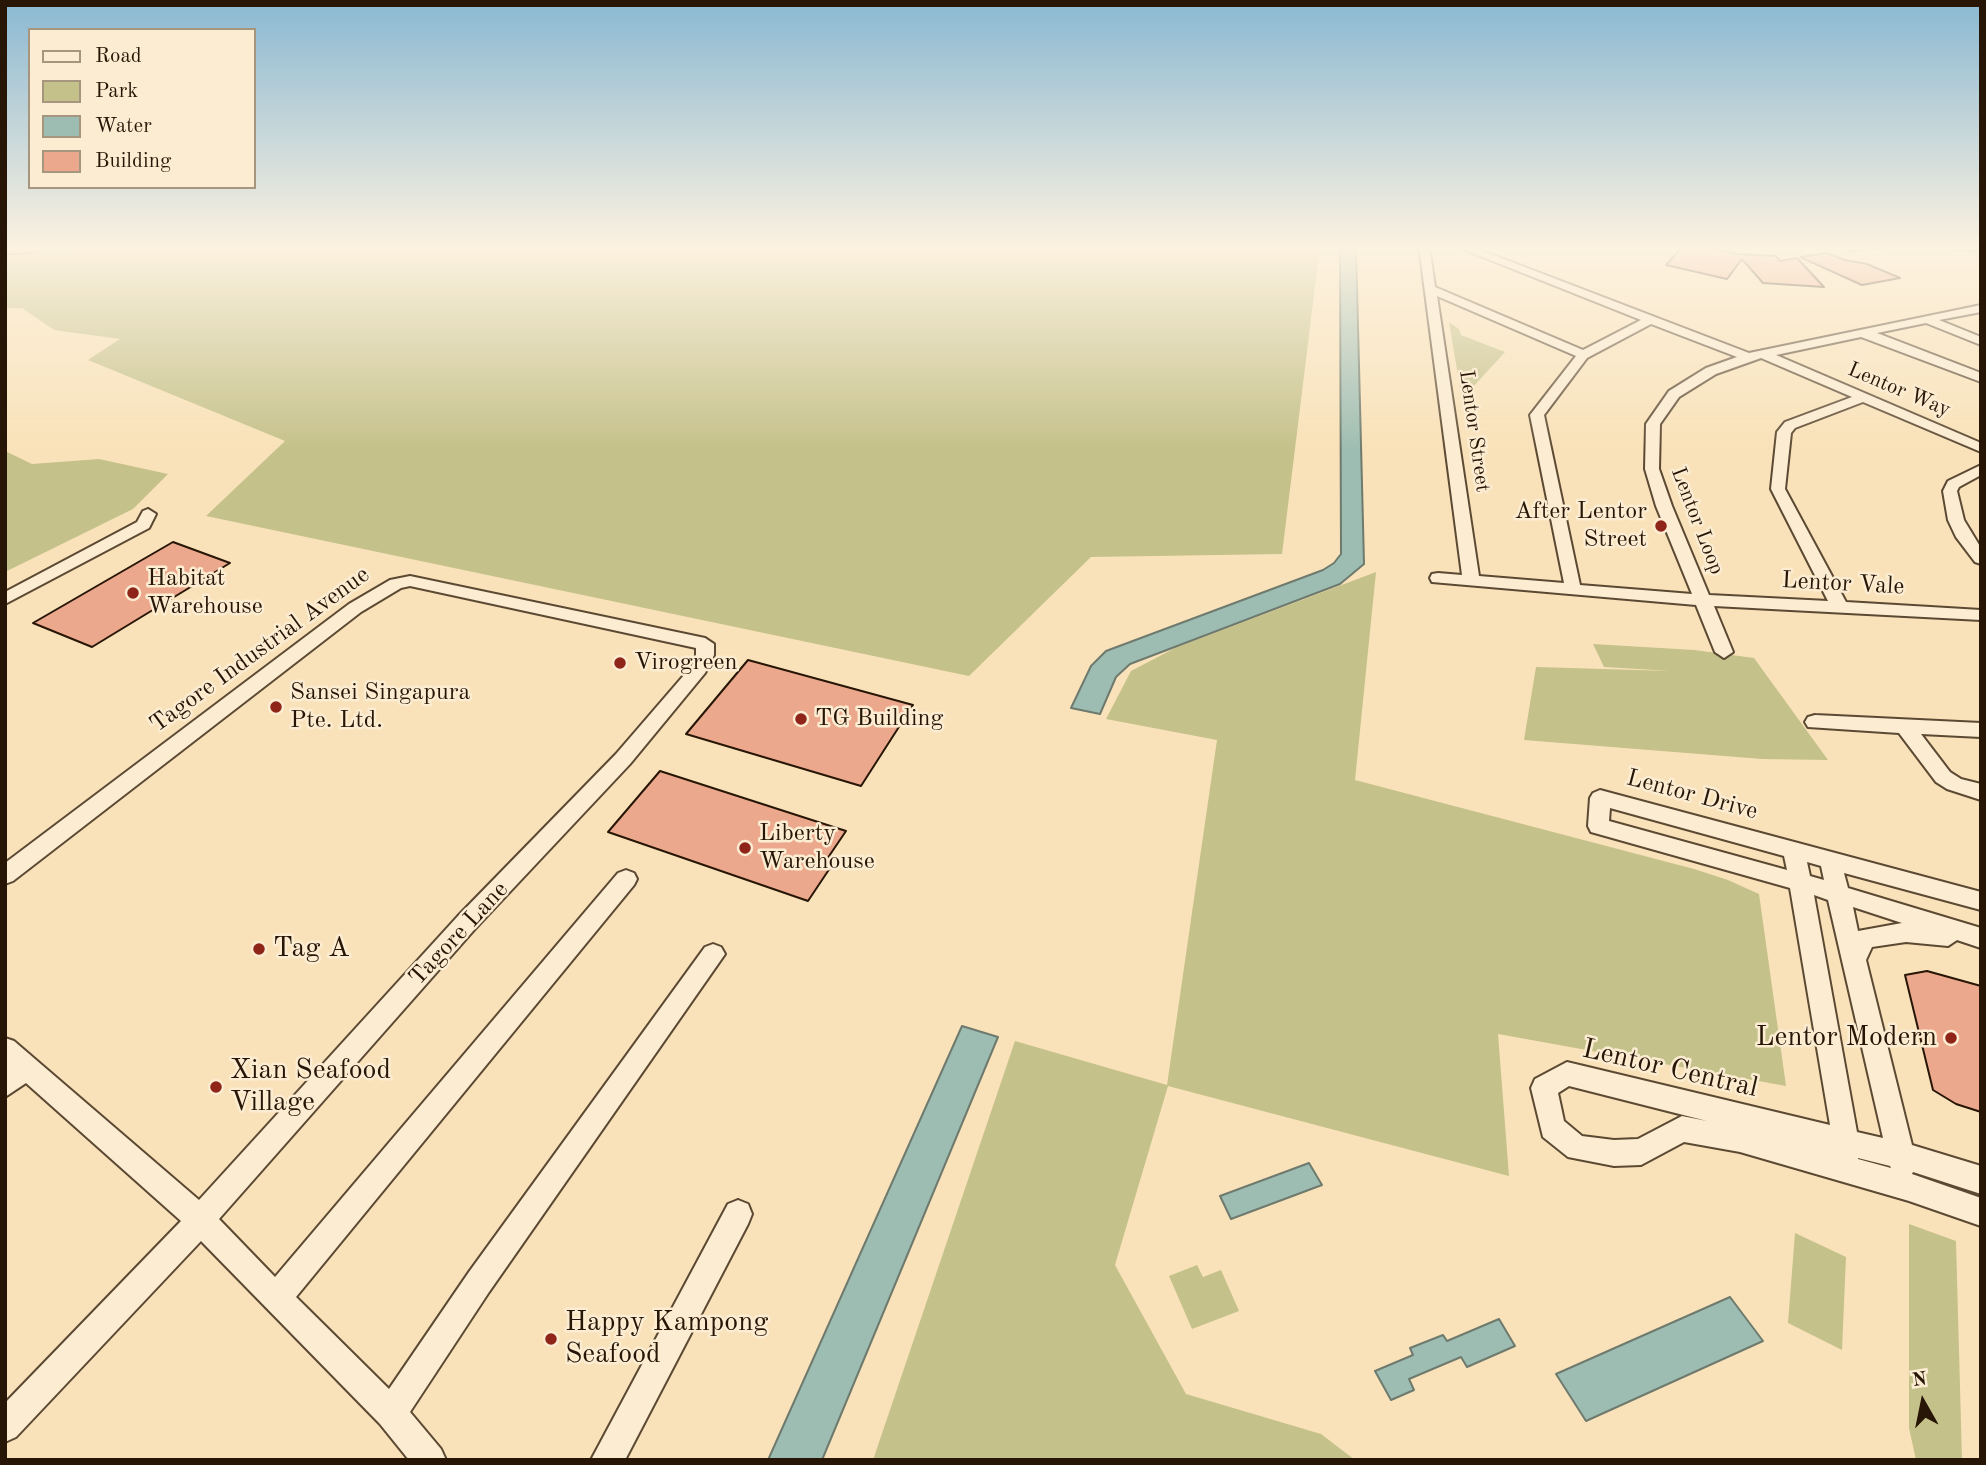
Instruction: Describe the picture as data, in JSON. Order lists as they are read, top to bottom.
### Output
{
  "streets": {
    "street": [
      "Lentor Way",
      "Lentor Street",
      "Lentor Loop",
      "Lentor Vale",
      "Tagore Industrial Avenue",
      "Lentor Drive",
      "Tagore Lane",
      "Lentor Central"
    ]
  },
  "crossings": [
    ["Lentor Way", "Lentor Loop"],
    ["Lentor Loop", "Lentor Vale"],
    ["Tagore Industrial Avenue", "Tagore Lane"]
  ],
  "places": [
    "After Lentor Street",
    "Habitat Warehouse",
    "Virogreen",
    "Sansei Singapura Pte. Ltd.",
    "TG Building",
    "Liberty Warehouse",
    "Tag A",
    "Lentor Modern",
    "Xian Seafood Village",
    "Happy Kampong Seafood"
  ],
  "legend": [
    "Road",
    "Park",
    "Water",
    "Building"
  ],
  "north": "top"
}
